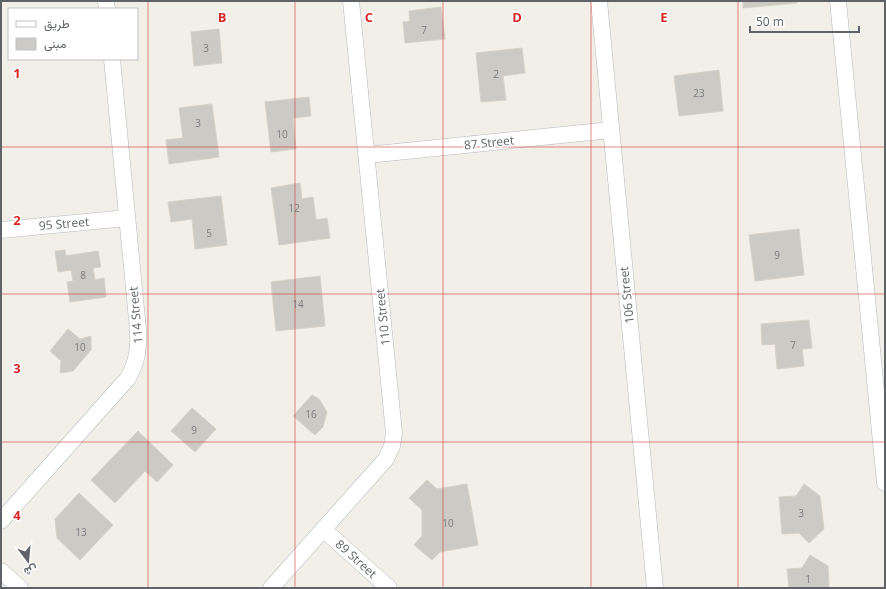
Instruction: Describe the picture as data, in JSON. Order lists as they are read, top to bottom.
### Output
{
  "streets": {
    "street": [
      "87 Street",
      "95 Street",
      "106 Street",
      "114 Street",
      "110 Street",
      "89 Street"
    ]
  },
  "crossings": [
    ["87 Street", "106 Street"],
    ["87 Street", "110 Street"],
    ["95 Street", "114 Street"],
    ["110 Street", "89 Street"]
  ],
  "house_numbers": [
    "7",
    "3",
    "2",
    "23",
    "3",
    "10",
    "12",
    "5",
    "9",
    "8",
    "14",
    "7",
    "10",
    "16",
    "9",
    "3",
    "10",
    "13",
    "1"
  ],
  "legend": ["طريق", "مبنى"],
  "scale_bar": "50 m",
  "north": "bottom",
  "grid": {
    "columns": [
      "B",
      "C",
      "D",
      "E"
    ],
    "rows": [
      "1",
      "2",
      "3",
      "4"
    ]
  }
}
